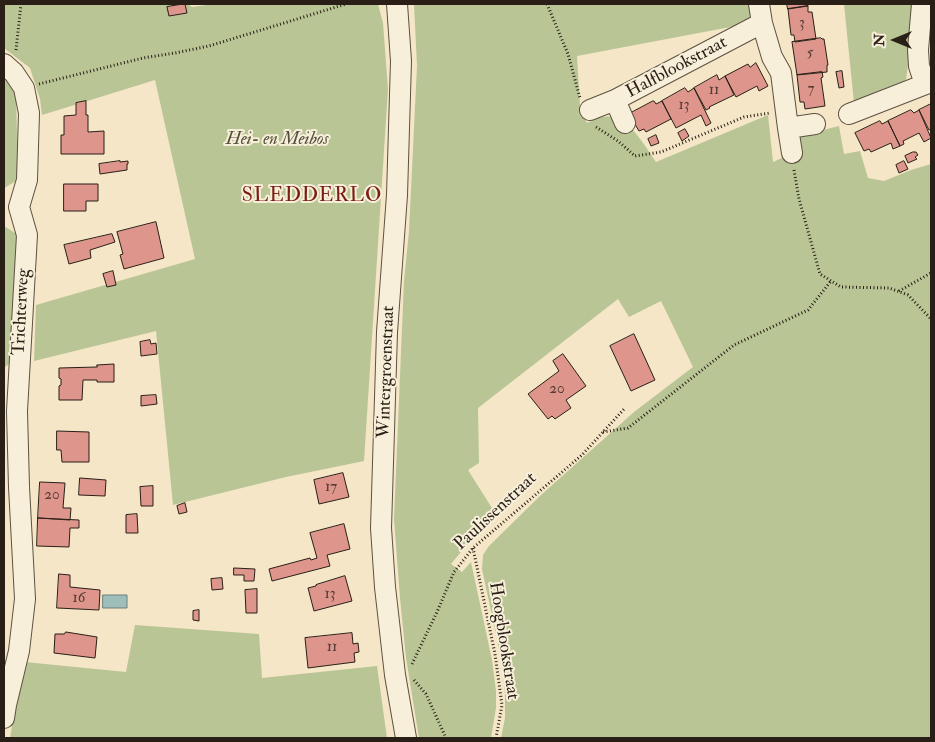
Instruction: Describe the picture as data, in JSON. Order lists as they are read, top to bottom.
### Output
{
  "streets": {
    "street": ["Halfblookstraat", "Trichterweg", "Wintergroenstraat"],
    "path": ["Paulissenstraat", "Hoogblookstraat"]
  },
  "crossings": [
    ["Wintergroenstraat", "Paulissenstraat"],
    ["Paulissenstraat", "Hoogblookstraat"]
  ],
  "districts": ["SLEDDERLO"],
  "parks": ["Hei- en Meibos"],
  "house_numbers": [
    "3",
    "5",
    "7",
    "11",
    "13",
    "20",
    "17",
    "20",
    "13",
    "16",
    "11"
  ],
  "north": "left"
}
